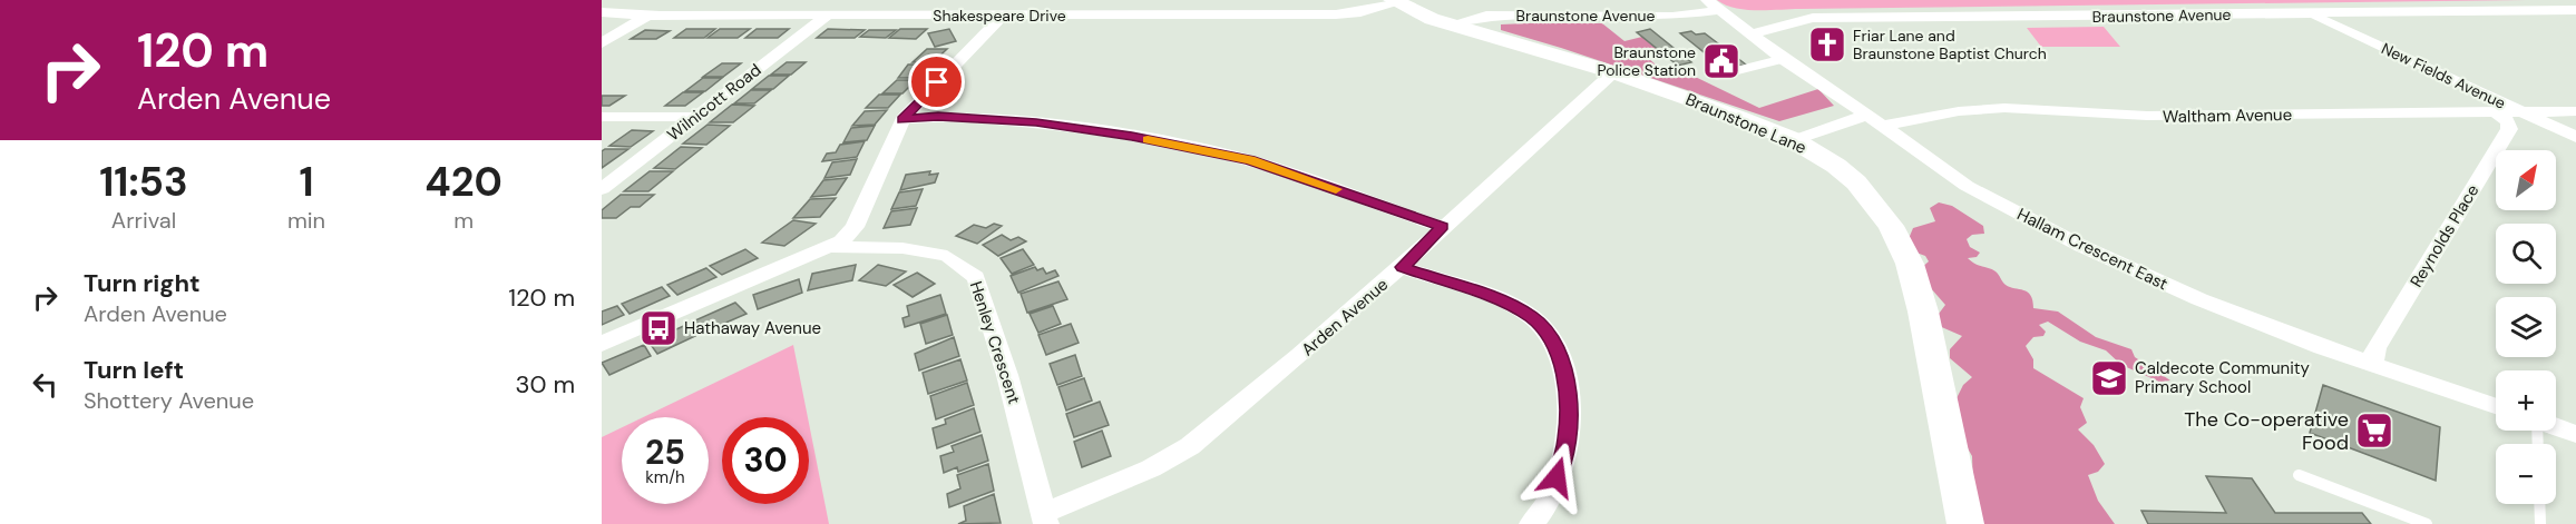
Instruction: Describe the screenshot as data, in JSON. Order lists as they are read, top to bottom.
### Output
{
  "streets": {
    "street": [
      "Shakespeare Drive",
      "Braunstone Avenue",
      "New Fields Avenue",
      "Wilnicott Road",
      "Waltham Avenue",
      "Braunstone Lane",
      "Reynolds Place",
      "Hallam Crescent East",
      "Arden Avenue",
      "Henley Crescent"
    ]
  },
  "crossings": [
    ["Shakespeare Drive", "Wilnicott Road"],
    ["Shakespeare Drive", "Braunstone Lane"],
    ["Braunstone Avenue", "New Fields Avenue"],
    ["Braunstone Avenue", "Braunstone Lane"],
    ["Braunstone Avenue", "Hallam Crescent East"],
    ["New Fields Avenue", "Waltham Avenue"],
    ["Waltham Avenue", "Braunstone Lane"],
    ["Waltham Avenue", "Hallam Crescent East"],
    ["Braunstone Lane", "Arden Avenue"],
    ["Reynolds Place", "Hallam Crescent East"],
    ["Arden Avenue", "Henley Crescent"]
  ],
  "places": {
    "church": ["Friar Lane and Braunstone Baptist Church"],
    "public building": ["Braunstone Police Station"],
    "bus stop": ["Hathaway Avenue"],
    "school or university": ["Caldecote Community Primary School"],
    "supermarket": ["The Co-operative Food"]
  },
  "north": "top right",
  "page": {
    "turn": ["120 m", "Arden Avenue"],
    "eta": [
      "11:53",
      "Arrival",
      "1",
      "min",
      "420",
      "m"
    ],
    "map_buttons": ["+", "−"],
    "list": [
      {
        "name": "Turn right",
        "note": "Arden Avenue",
        "value": "120 m"
      },
      {
        "name": "Turn left",
        "note": "Shottery Avenue",
        "value": "30 m"
      }
    ],
    "speed": "25 km/h",
    "limit": "30"
  }
}
